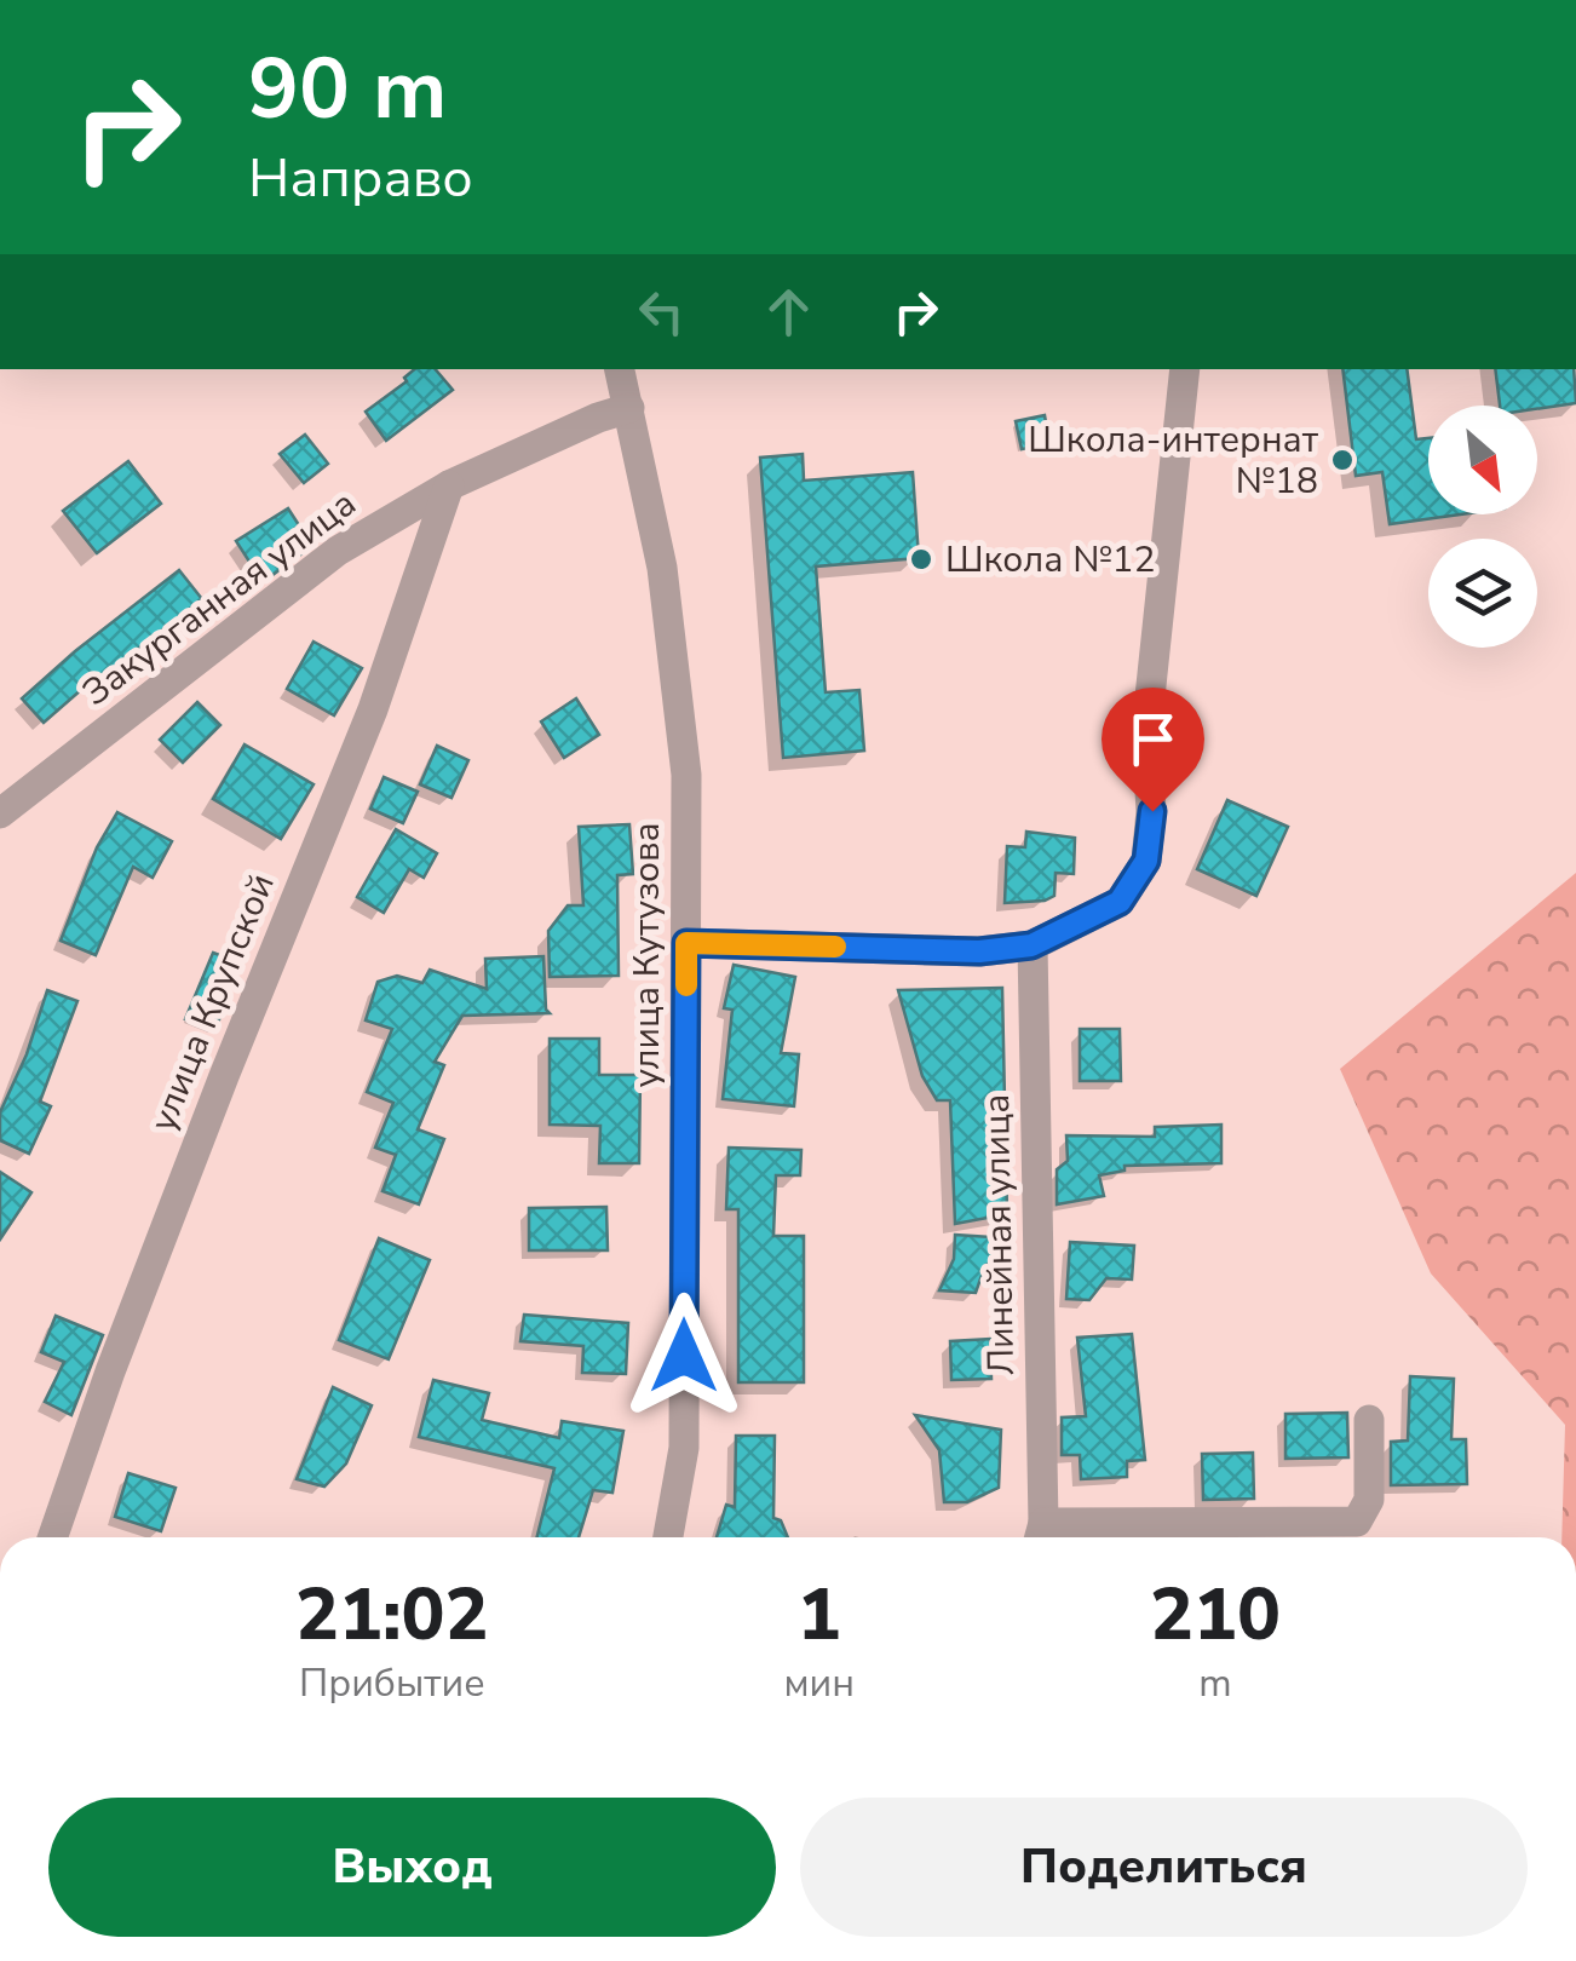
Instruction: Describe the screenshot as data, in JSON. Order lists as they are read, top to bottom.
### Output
{
  "streets": {
    "street": [
      "Закурганная улица",
      "улица Кутузова",
      "улица Крупской",
      "Линейная улица"
    ]
  },
  "crossings": [
    ["Закурганная улица", "улица Кутузова"],
    ["Закурганная улица", "улица Крупской"]
  ],
  "places": ["Школа-интернат №18", "Школа №12"],
  "north": "bottom right",
  "page": {
    "turn": ["90 m", "Направо"],
    "eta": [
      "21:02",
      "Прибытие",
      "1",
      "мин",
      "210",
      "m"
    ],
    "buttons": ["Выход", "Поделиться"]
  }
}
